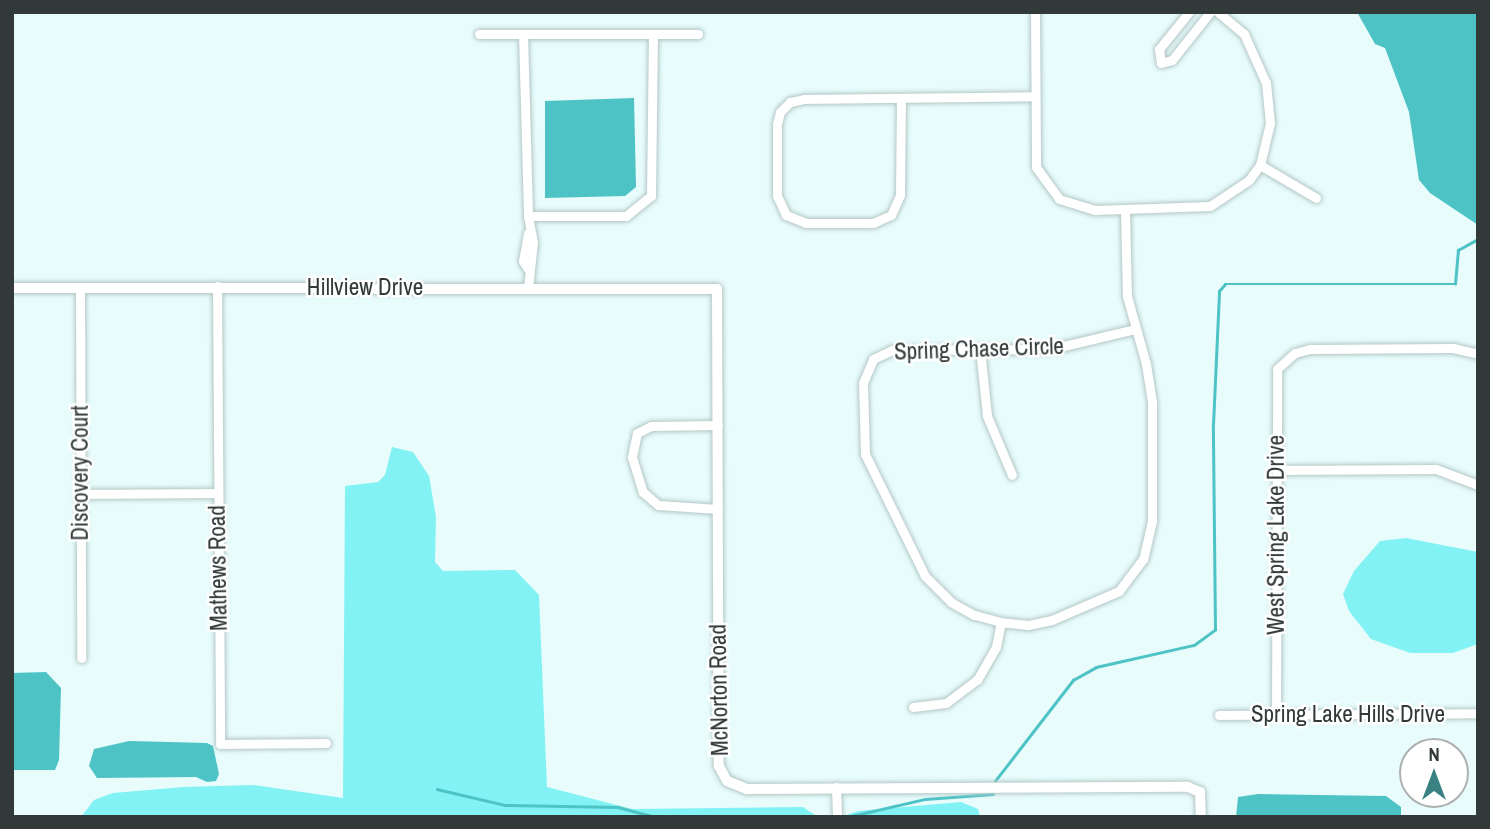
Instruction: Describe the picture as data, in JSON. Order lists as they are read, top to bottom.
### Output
{
  "streets": {
    "street": [
      "Hillview Drive",
      "Spring Chase Circle",
      "Discovery Court",
      "West Spring Lake Drive",
      "Mathews Road",
      "McNorton Road",
      "Spring Lake Hills Drive"
    ]
  },
  "crossings": [
    ["Hillview Drive", "Discovery Court"],
    ["Hillview Drive", "Mathews Road"],
    ["Hillview Drive", "McNorton Road"],
    ["West Spring Lake Drive", "Spring Lake Hills Drive"]
  ],
  "north": "top"
}
